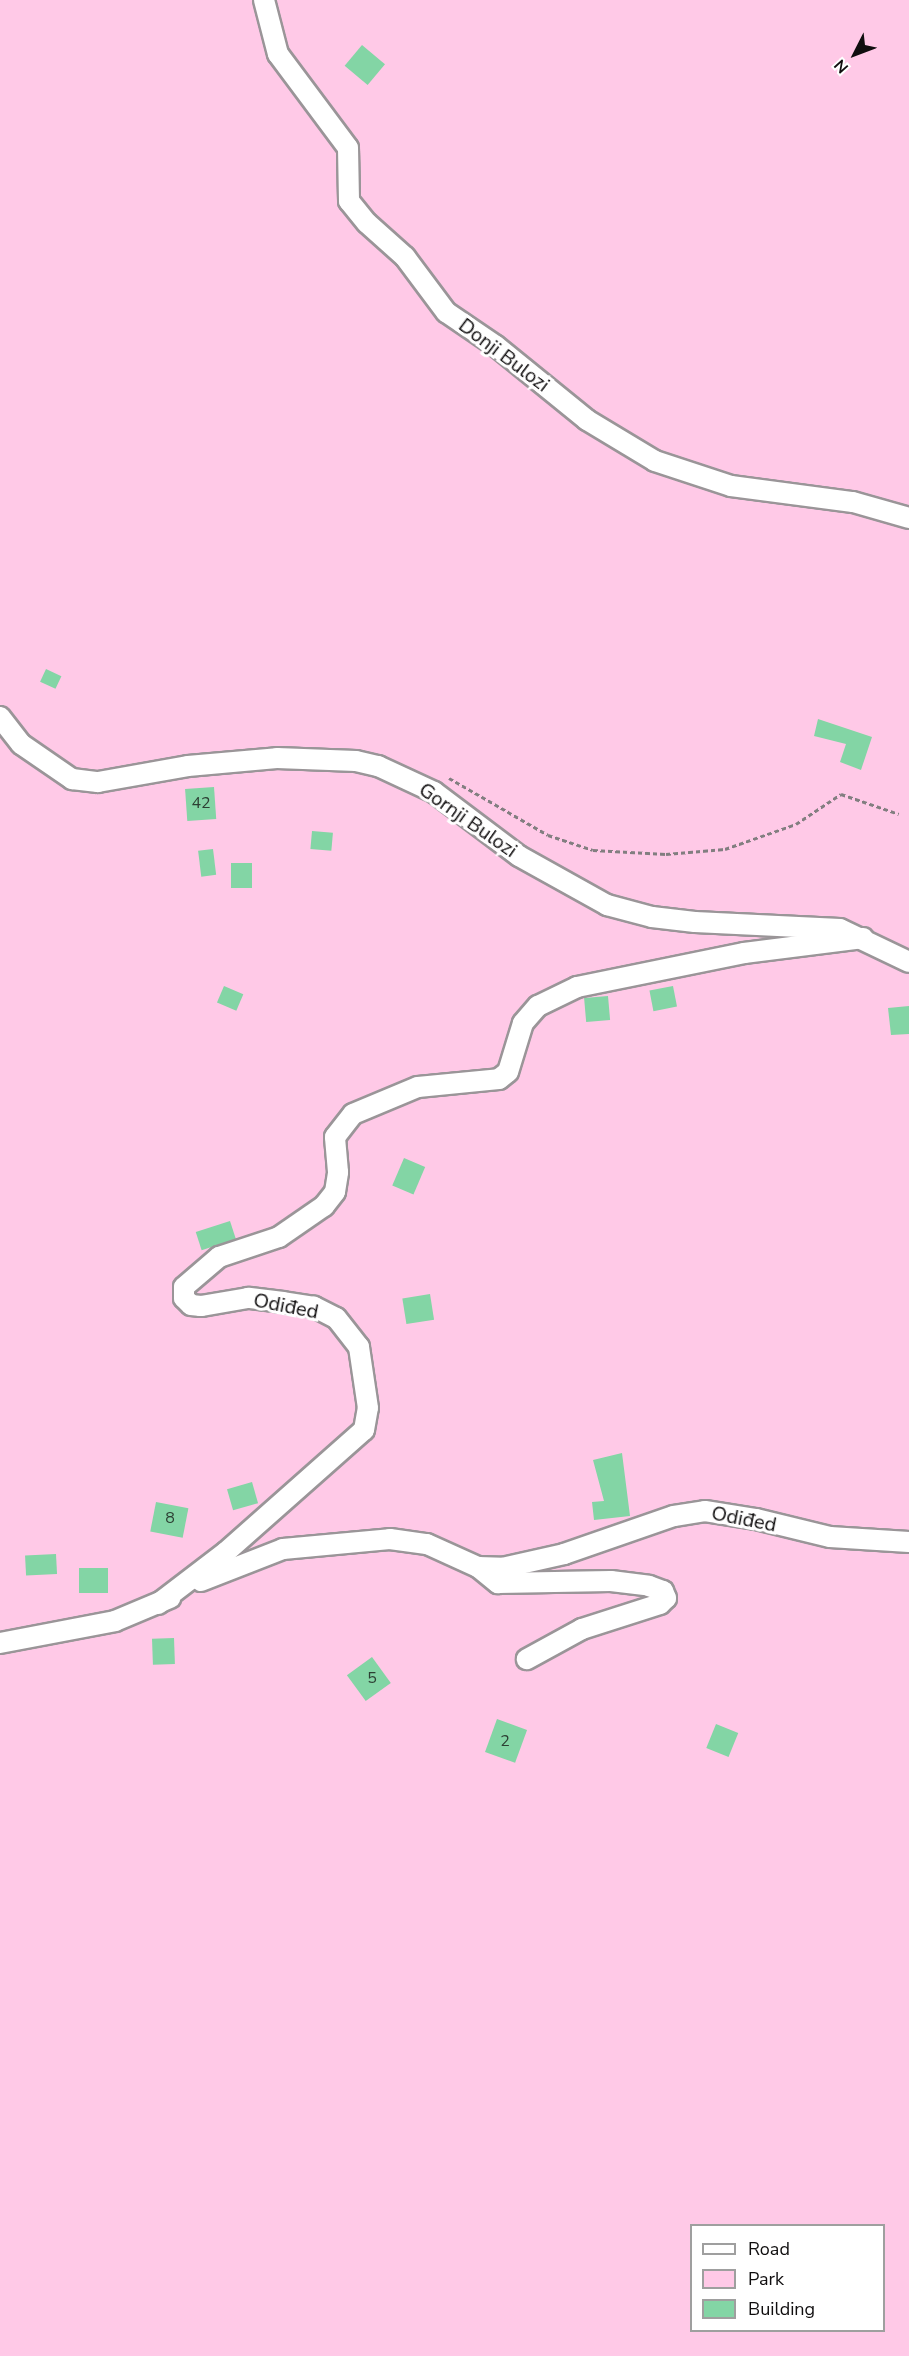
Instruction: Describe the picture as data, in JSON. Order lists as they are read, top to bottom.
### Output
{
  "streets": {
    "street": ["Donji Bulozi", "Gornji Bulozi", "Odiđed"]
  },
  "crossings": [
    ["Gornji Bulozi", "Odiđed"]
  ],
  "house_numbers": [
    "42",
    "8",
    "5",
    "2"
  ],
  "legend": ["Road", "Park", "Building"],
  "north": "bottom left"
}
